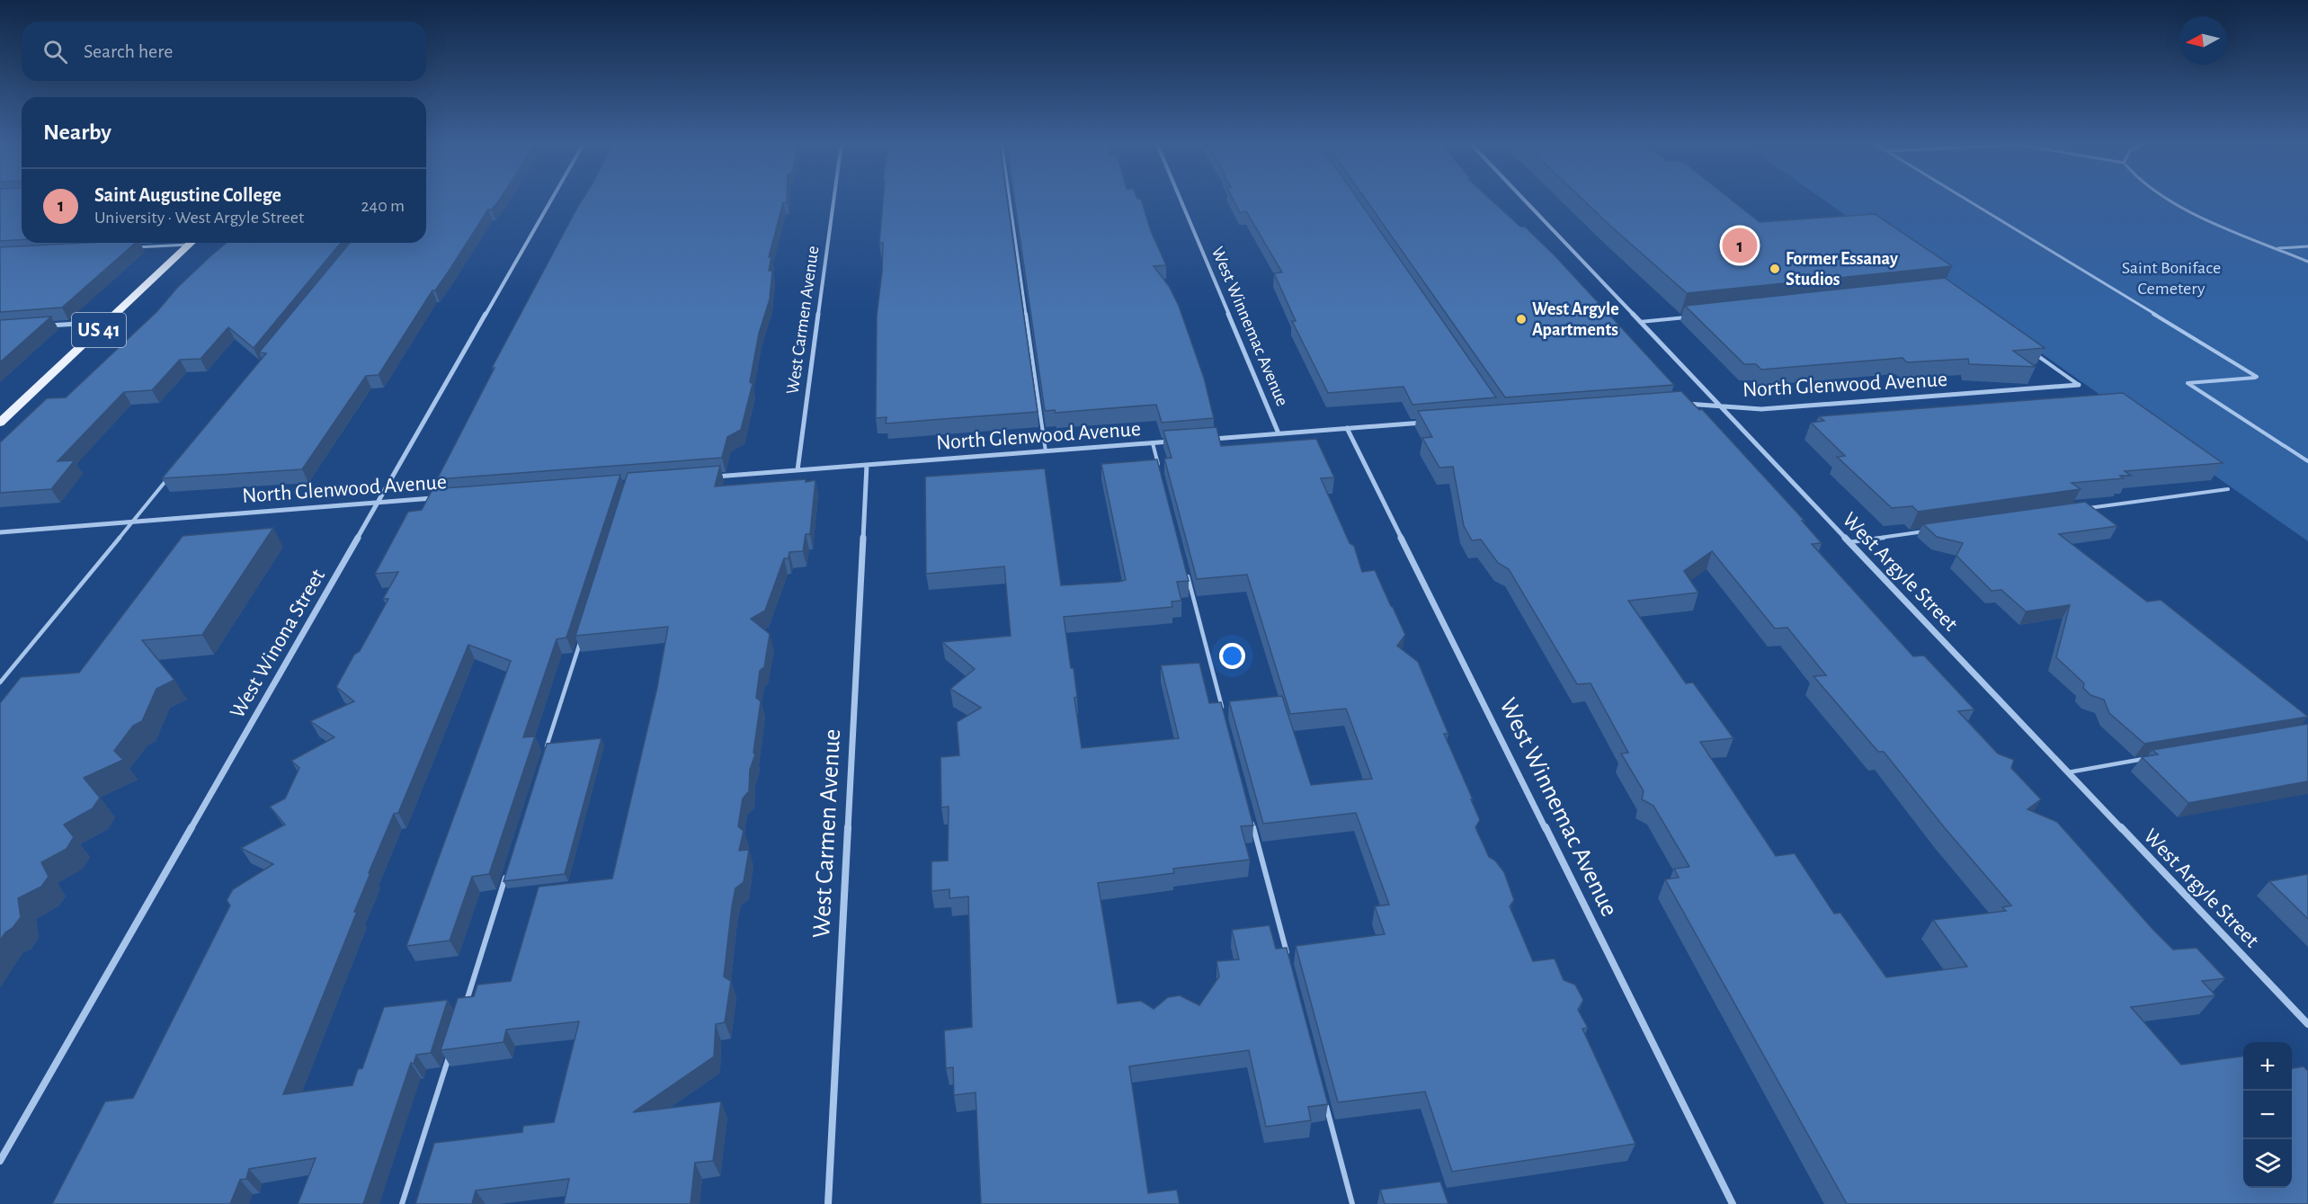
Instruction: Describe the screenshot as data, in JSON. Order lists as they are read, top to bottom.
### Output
{
  "streets": {
    "main road": ["US 41"],
    "street": [
      "West Carmen Avenue",
      "West Winnemac Avenue",
      "North Glenwood Avenue",
      "West Argyle Street",
      "West Winona Street"
    ]
  },
  "crossings": [
    ["West Carmen Avenue", "North Glenwood Avenue"],
    ["North Glenwood Avenue", "West Argyle Street"],
    ["North Glenwood Avenue", "West Winona Street"]
  ],
  "parks": ["Saint Boniface Cemetery"],
  "places": ["Former Essanay Studios", "West Argyle Apartments"],
  "north": "left",
  "page": {
    "search": "Search here",
    "heading": "Nearby",
    "list": [
      {
        "mark": "1",
        "name": "Saint Augustine College",
        "note": "University · West Argyle Street",
        "value": "240 m"
      }
    ],
    "pins": "1",
    "map_buttons": ["+", "−"]
  }
}
